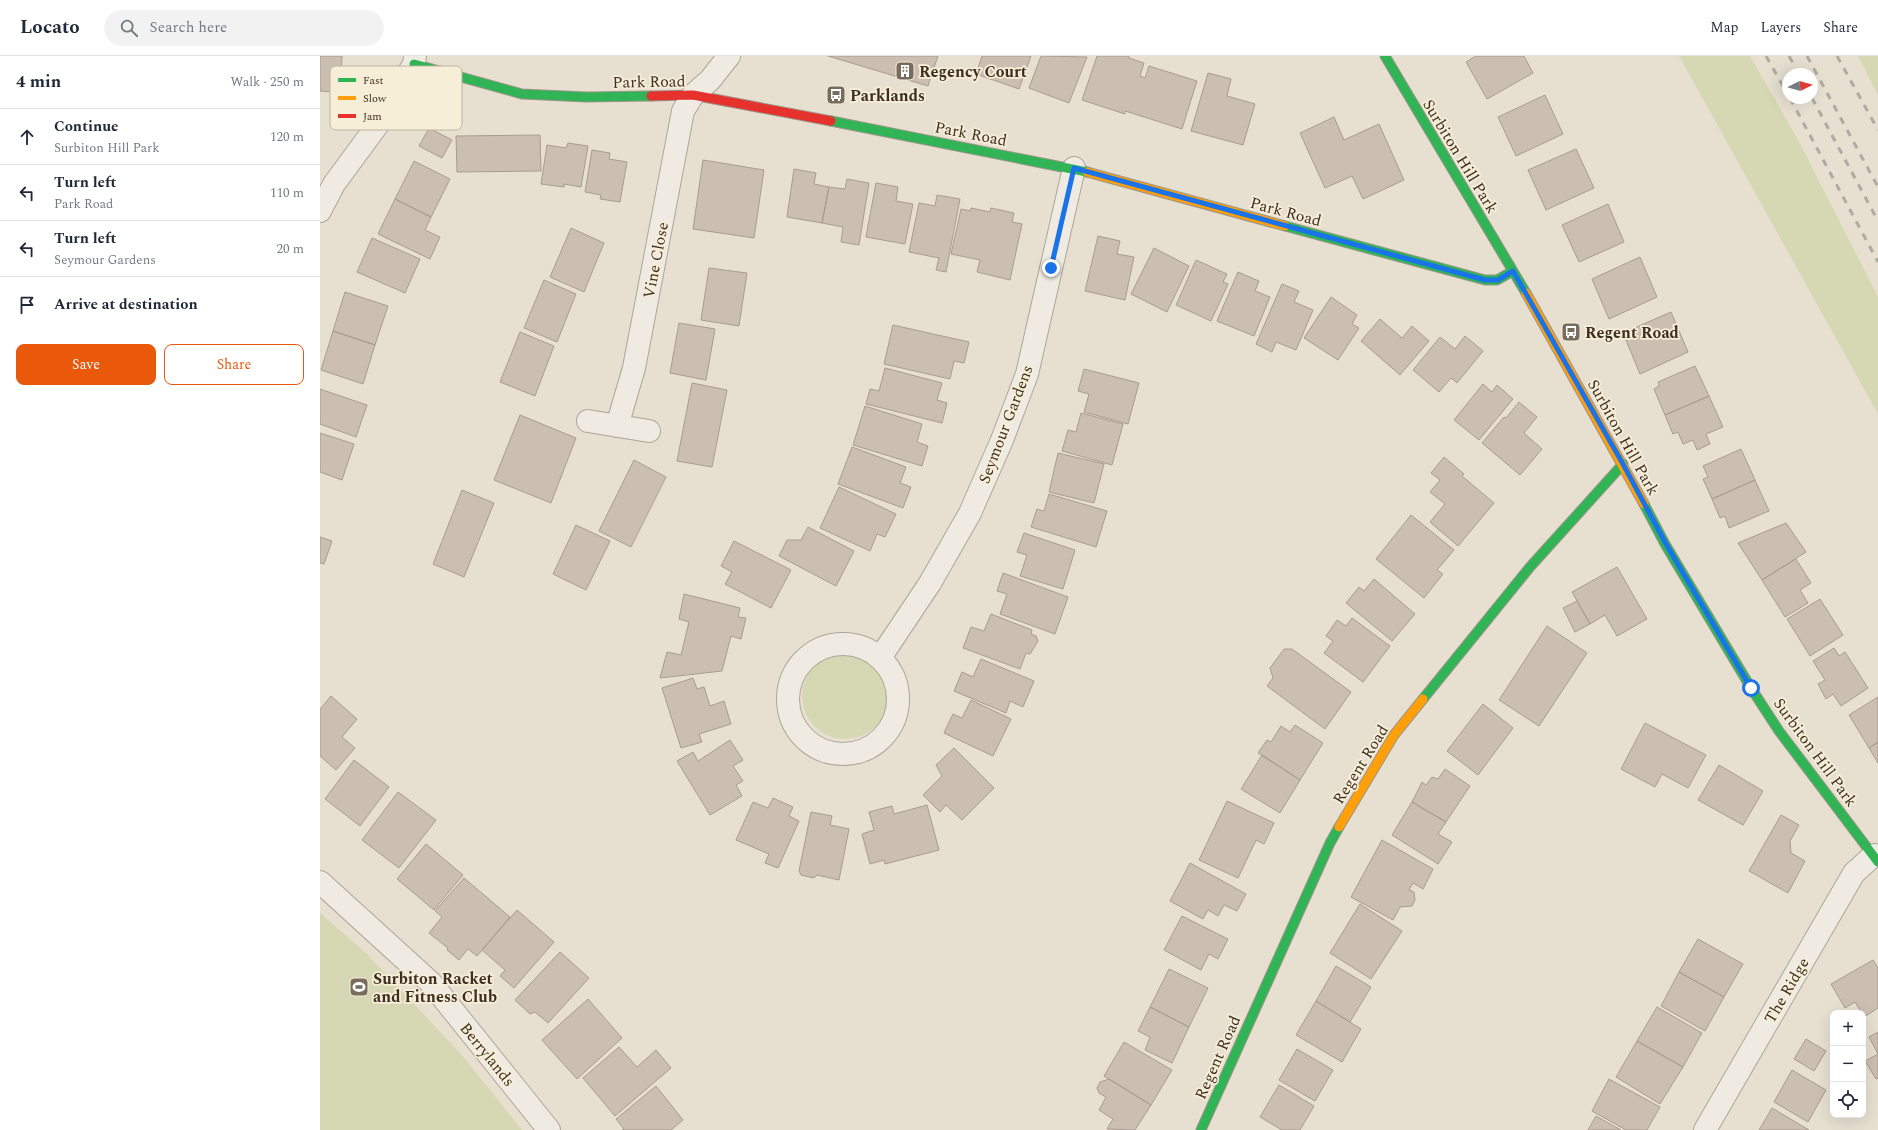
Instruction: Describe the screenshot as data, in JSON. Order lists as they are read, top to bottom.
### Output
{
  "streets": {
    "street": [
      "Park Road",
      "Surbiton Hill Park",
      "Vine Close",
      "Seymour Gardens",
      "Regent Road",
      "The Ridge",
      "Berrylands"
    ]
  },
  "crossings": [
    ["Park Road", "Surbiton Hill Park"],
    ["Park Road", "Vine Close"],
    ["Park Road", "Seymour Gardens"],
    ["Surbiton Hill Park", "Regent Road"],
    ["Surbiton Hill Park", "The Ridge"]
  ],
  "places": {
    "building": ["Regency Court"],
    "bus stop": ["Parklands", "Regent Road"],
    "sports": ["Surbiton Racket and Fitness Club"]
  },
  "legend": ["Fast", "Slow", "Jam"],
  "north": "right",
  "page": {
    "header": "Locato",
    "search": "Search here",
    "nav": ["Map", "Layers", "Share"],
    "heading": ["4 min", "Walk · 250 m"],
    "list": [
      ["Continue", "Surbiton Hill Park", "120 m"],
      ["Turn left", "Park Road", "110 m"],
      ["Turn left", "Seymour Gardens", "20 m"],
      "Arrive at destination"
    ],
    "buttons": ["Save", "Share"],
    "map_buttons": ["+", "−"]
  }
}
